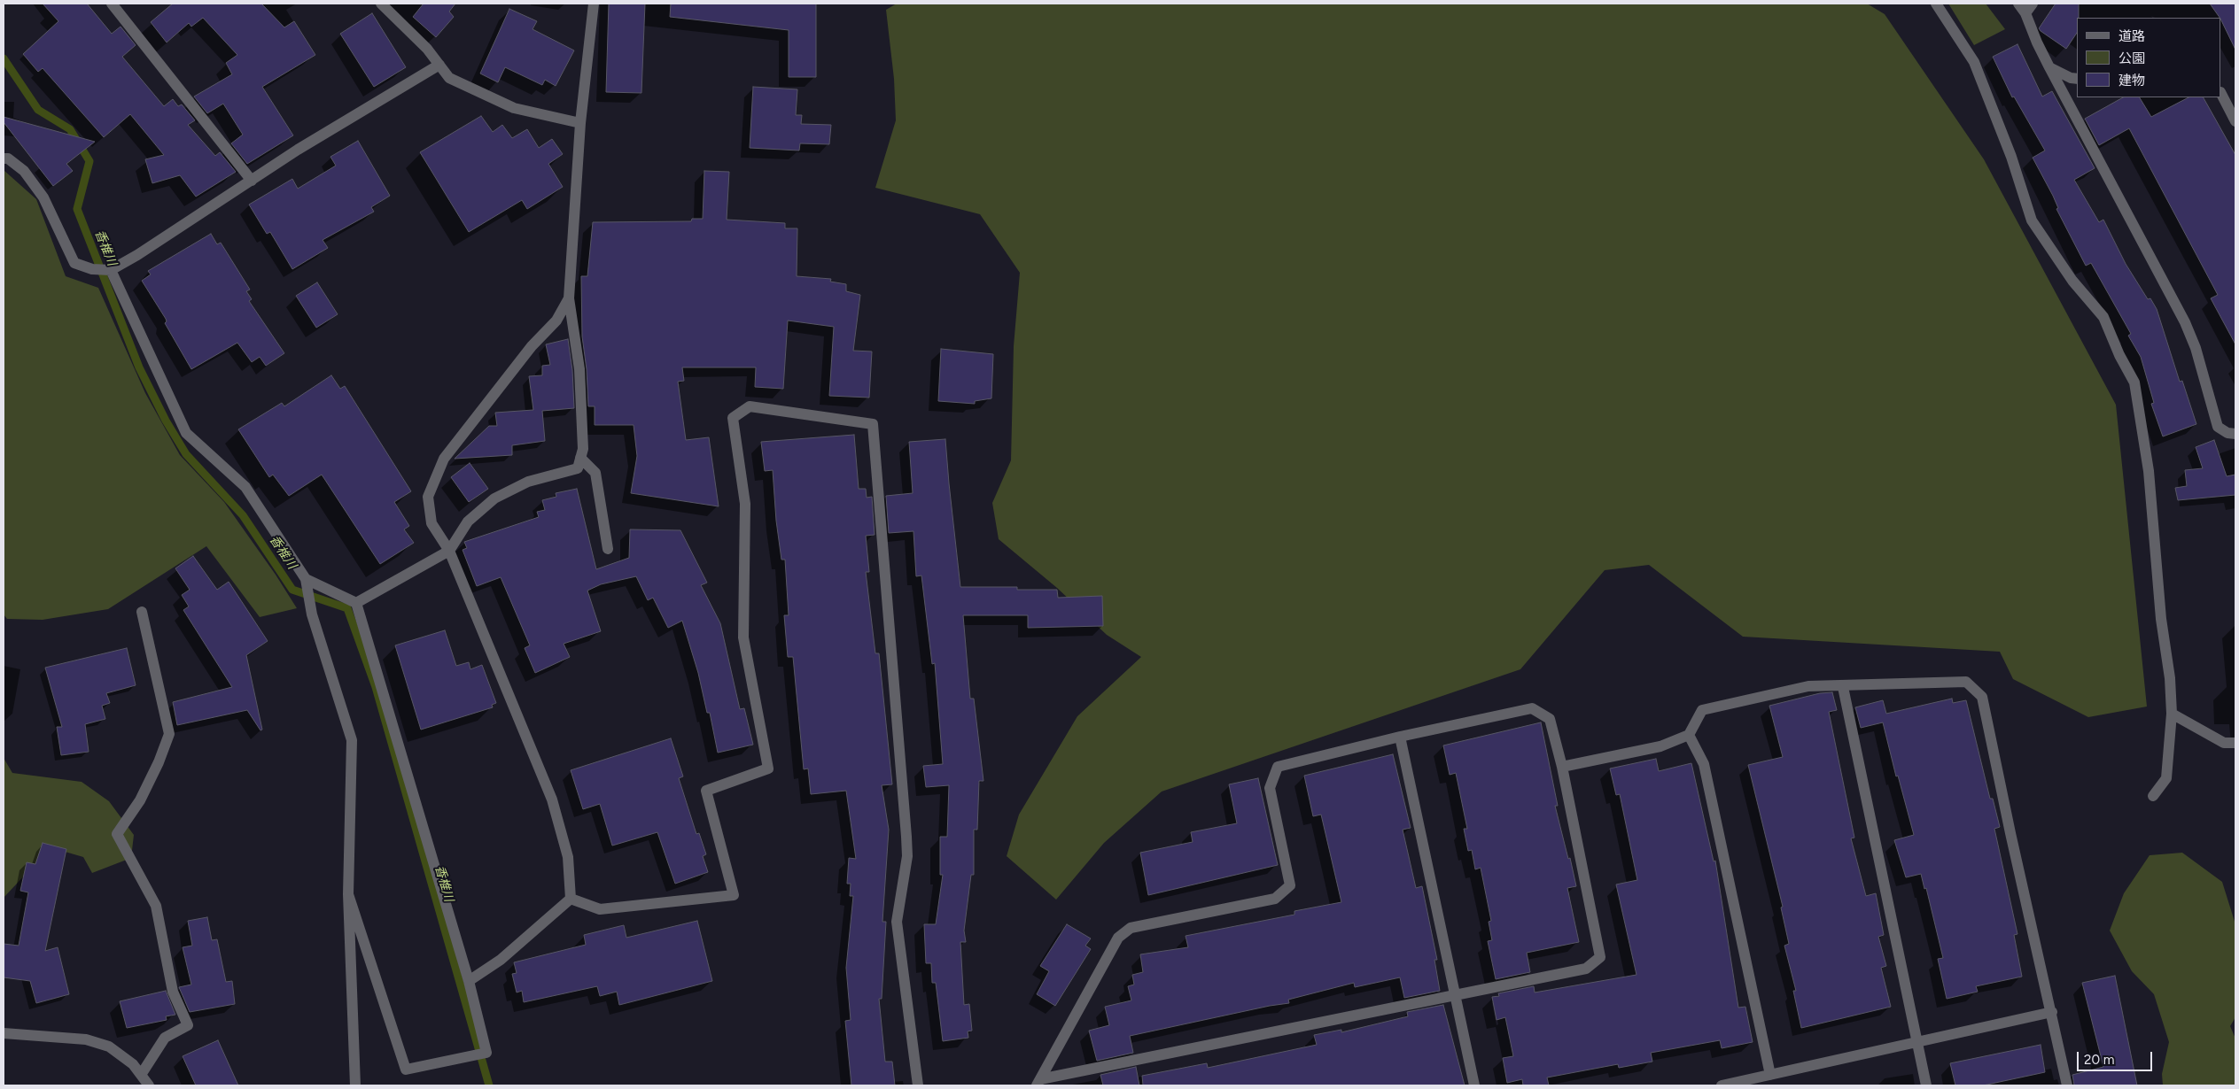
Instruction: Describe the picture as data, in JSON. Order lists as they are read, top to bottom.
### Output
{
  "water": ["香椎川"],
  "legend": ["道路", "公園", "建物"],
  "scale_bar": "20 m"
}
